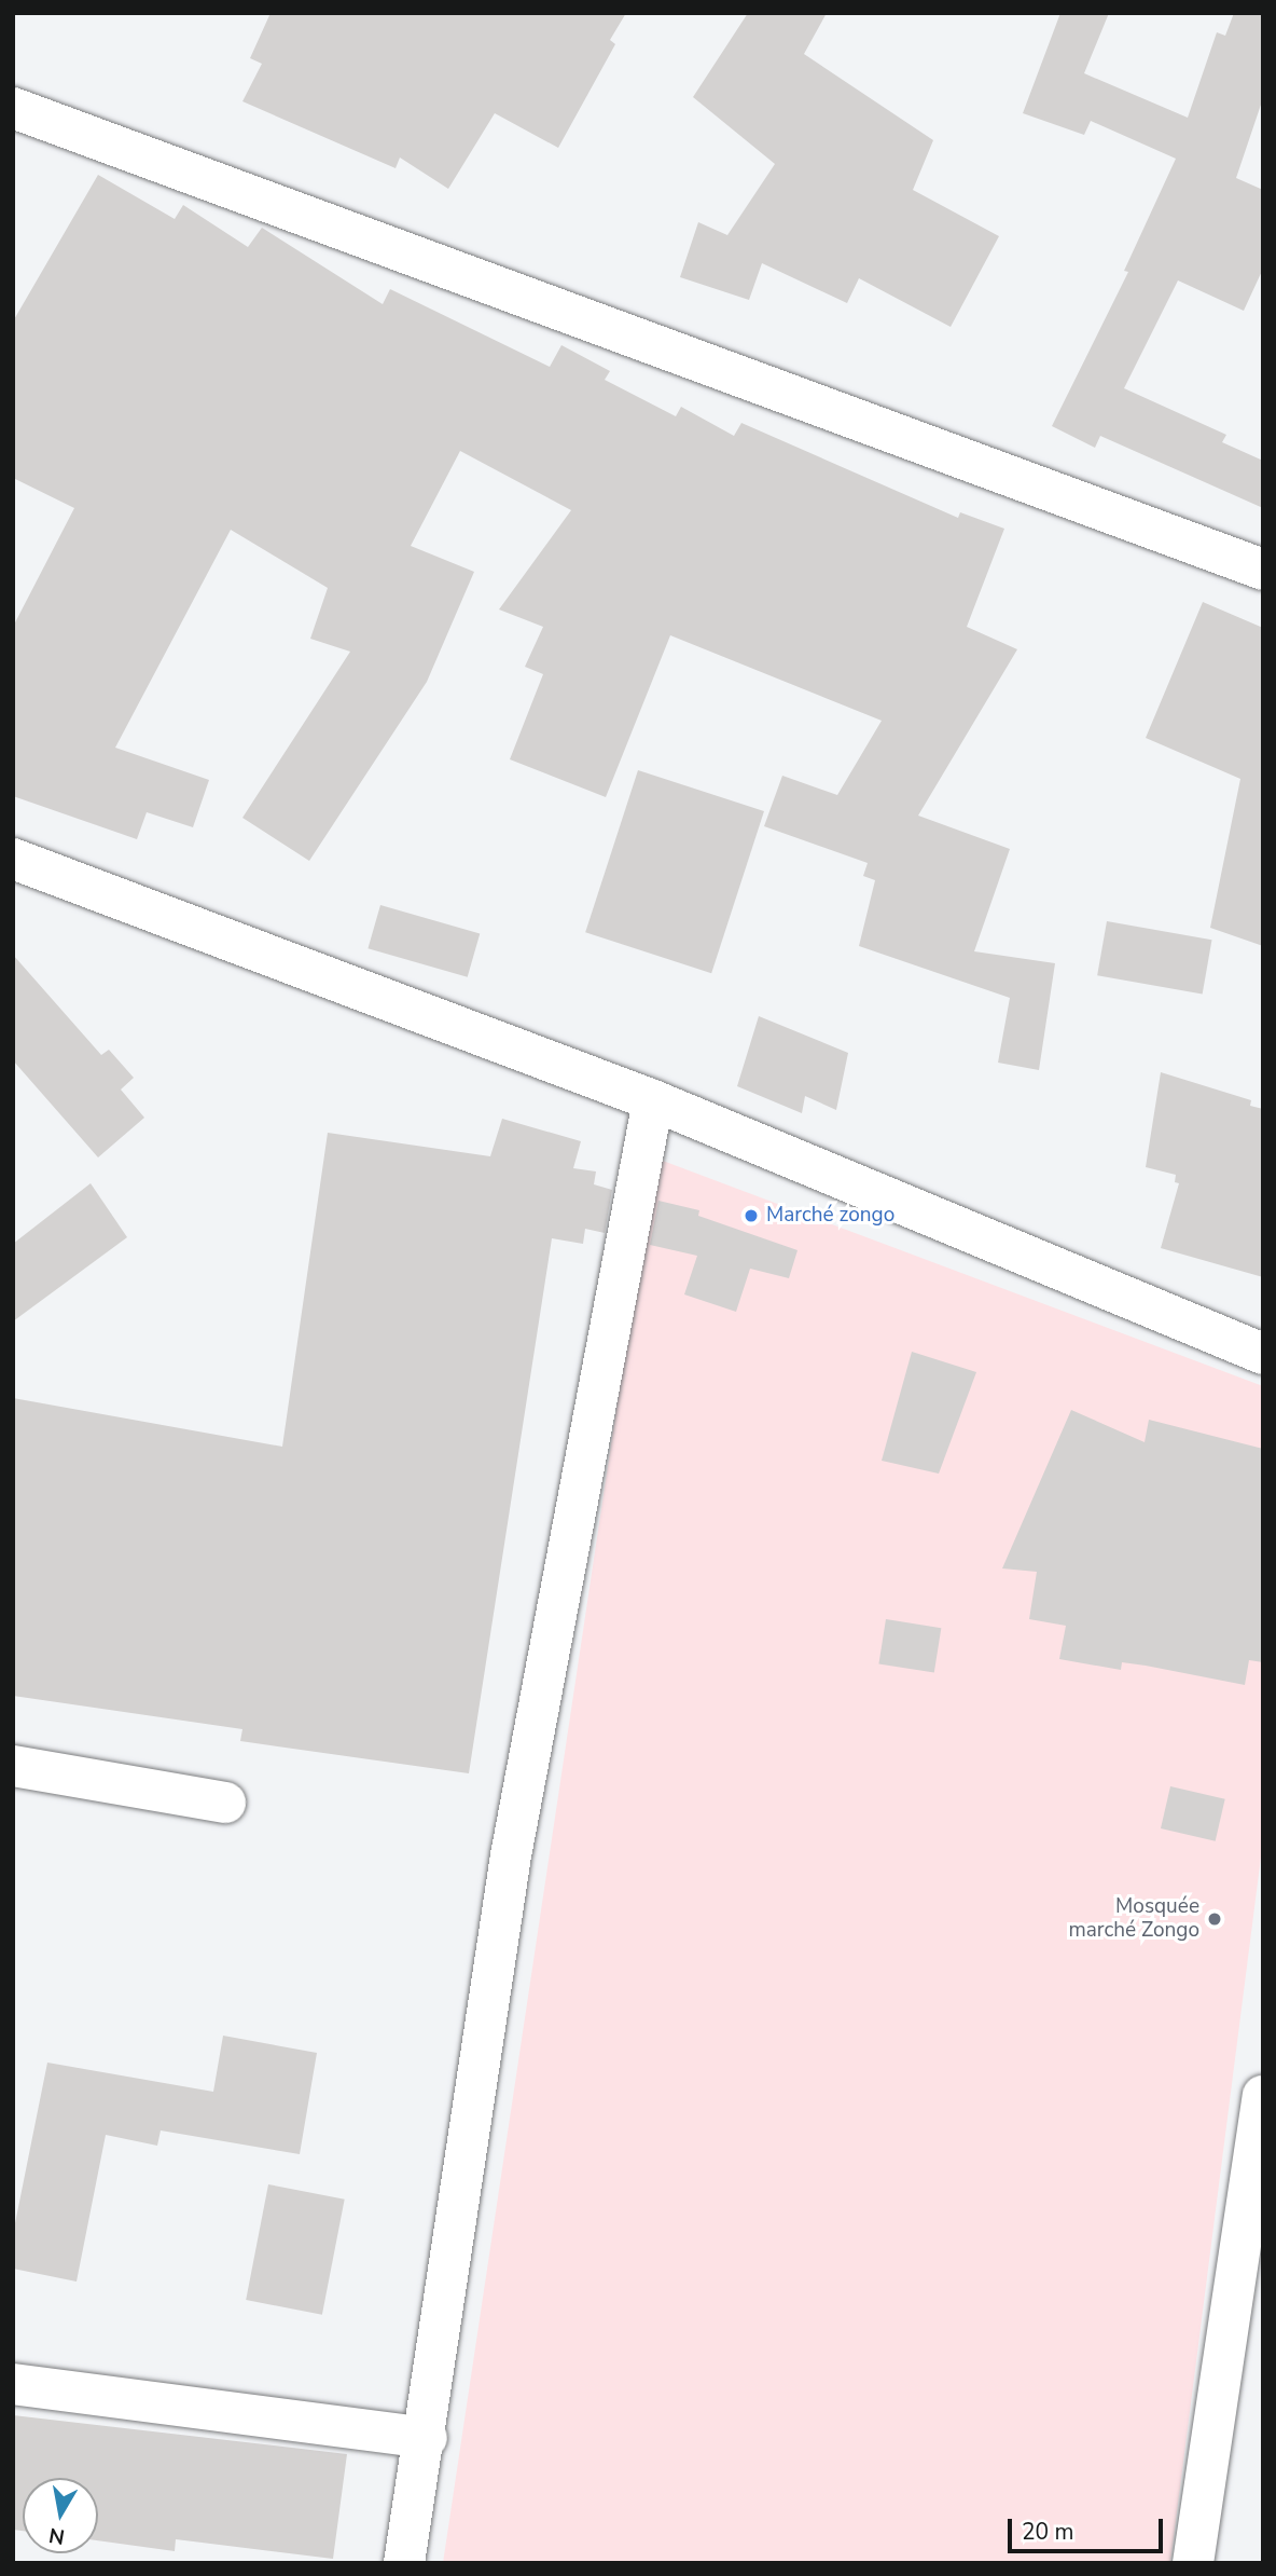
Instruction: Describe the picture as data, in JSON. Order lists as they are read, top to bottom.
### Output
{
  "places": ["Marché zongo", "Mosquée marché Zongo"],
  "scale_bar": "20 m",
  "north": "bottom"
}
